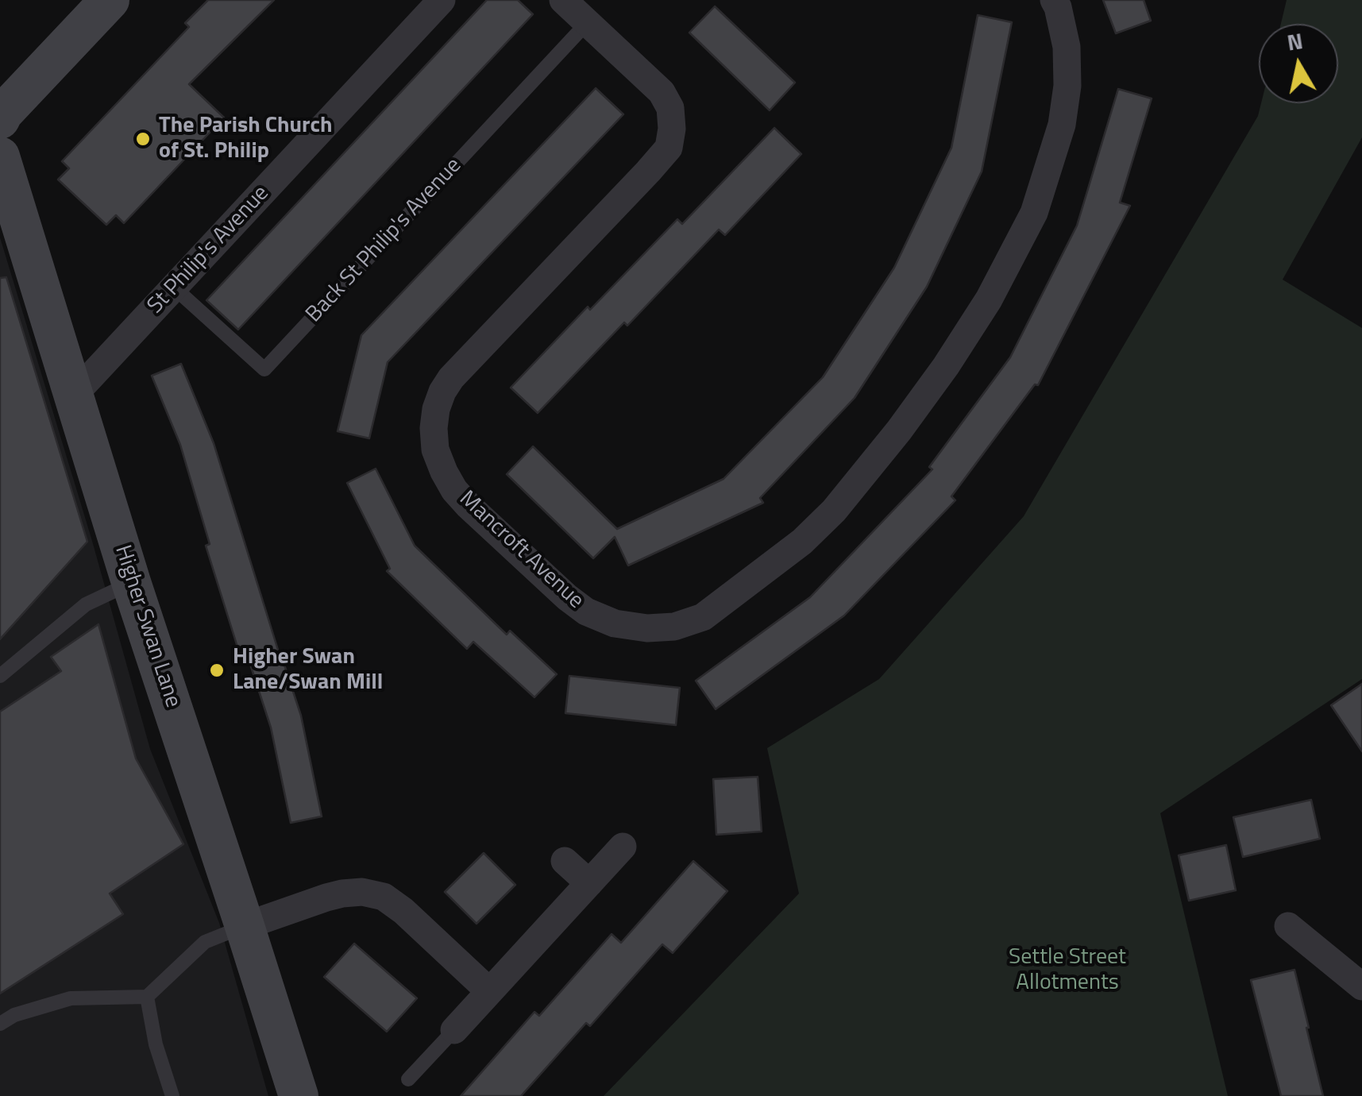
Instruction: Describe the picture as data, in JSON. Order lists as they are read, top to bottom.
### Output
{
  "streets": {
    "street": ["St Philip's Avenue", "Mancroft Avenue", "Higher Swan Lane"],
    "lane": ["Back St Philip's Avenue"]
  },
  "crossings": [
    ["Back St Philip's Avenue", "St Philip's Avenue"],
    ["Back St Philip's Avenue", "Mancroft Avenue"],
    ["St Philip's Avenue", "Higher Swan Lane"]
  ],
  "parks": ["Settle Street Allotments"],
  "places": ["The Parish Church of St. Philip", "Higher Swan Lane/Swan Mill"],
  "north": "top"
}
